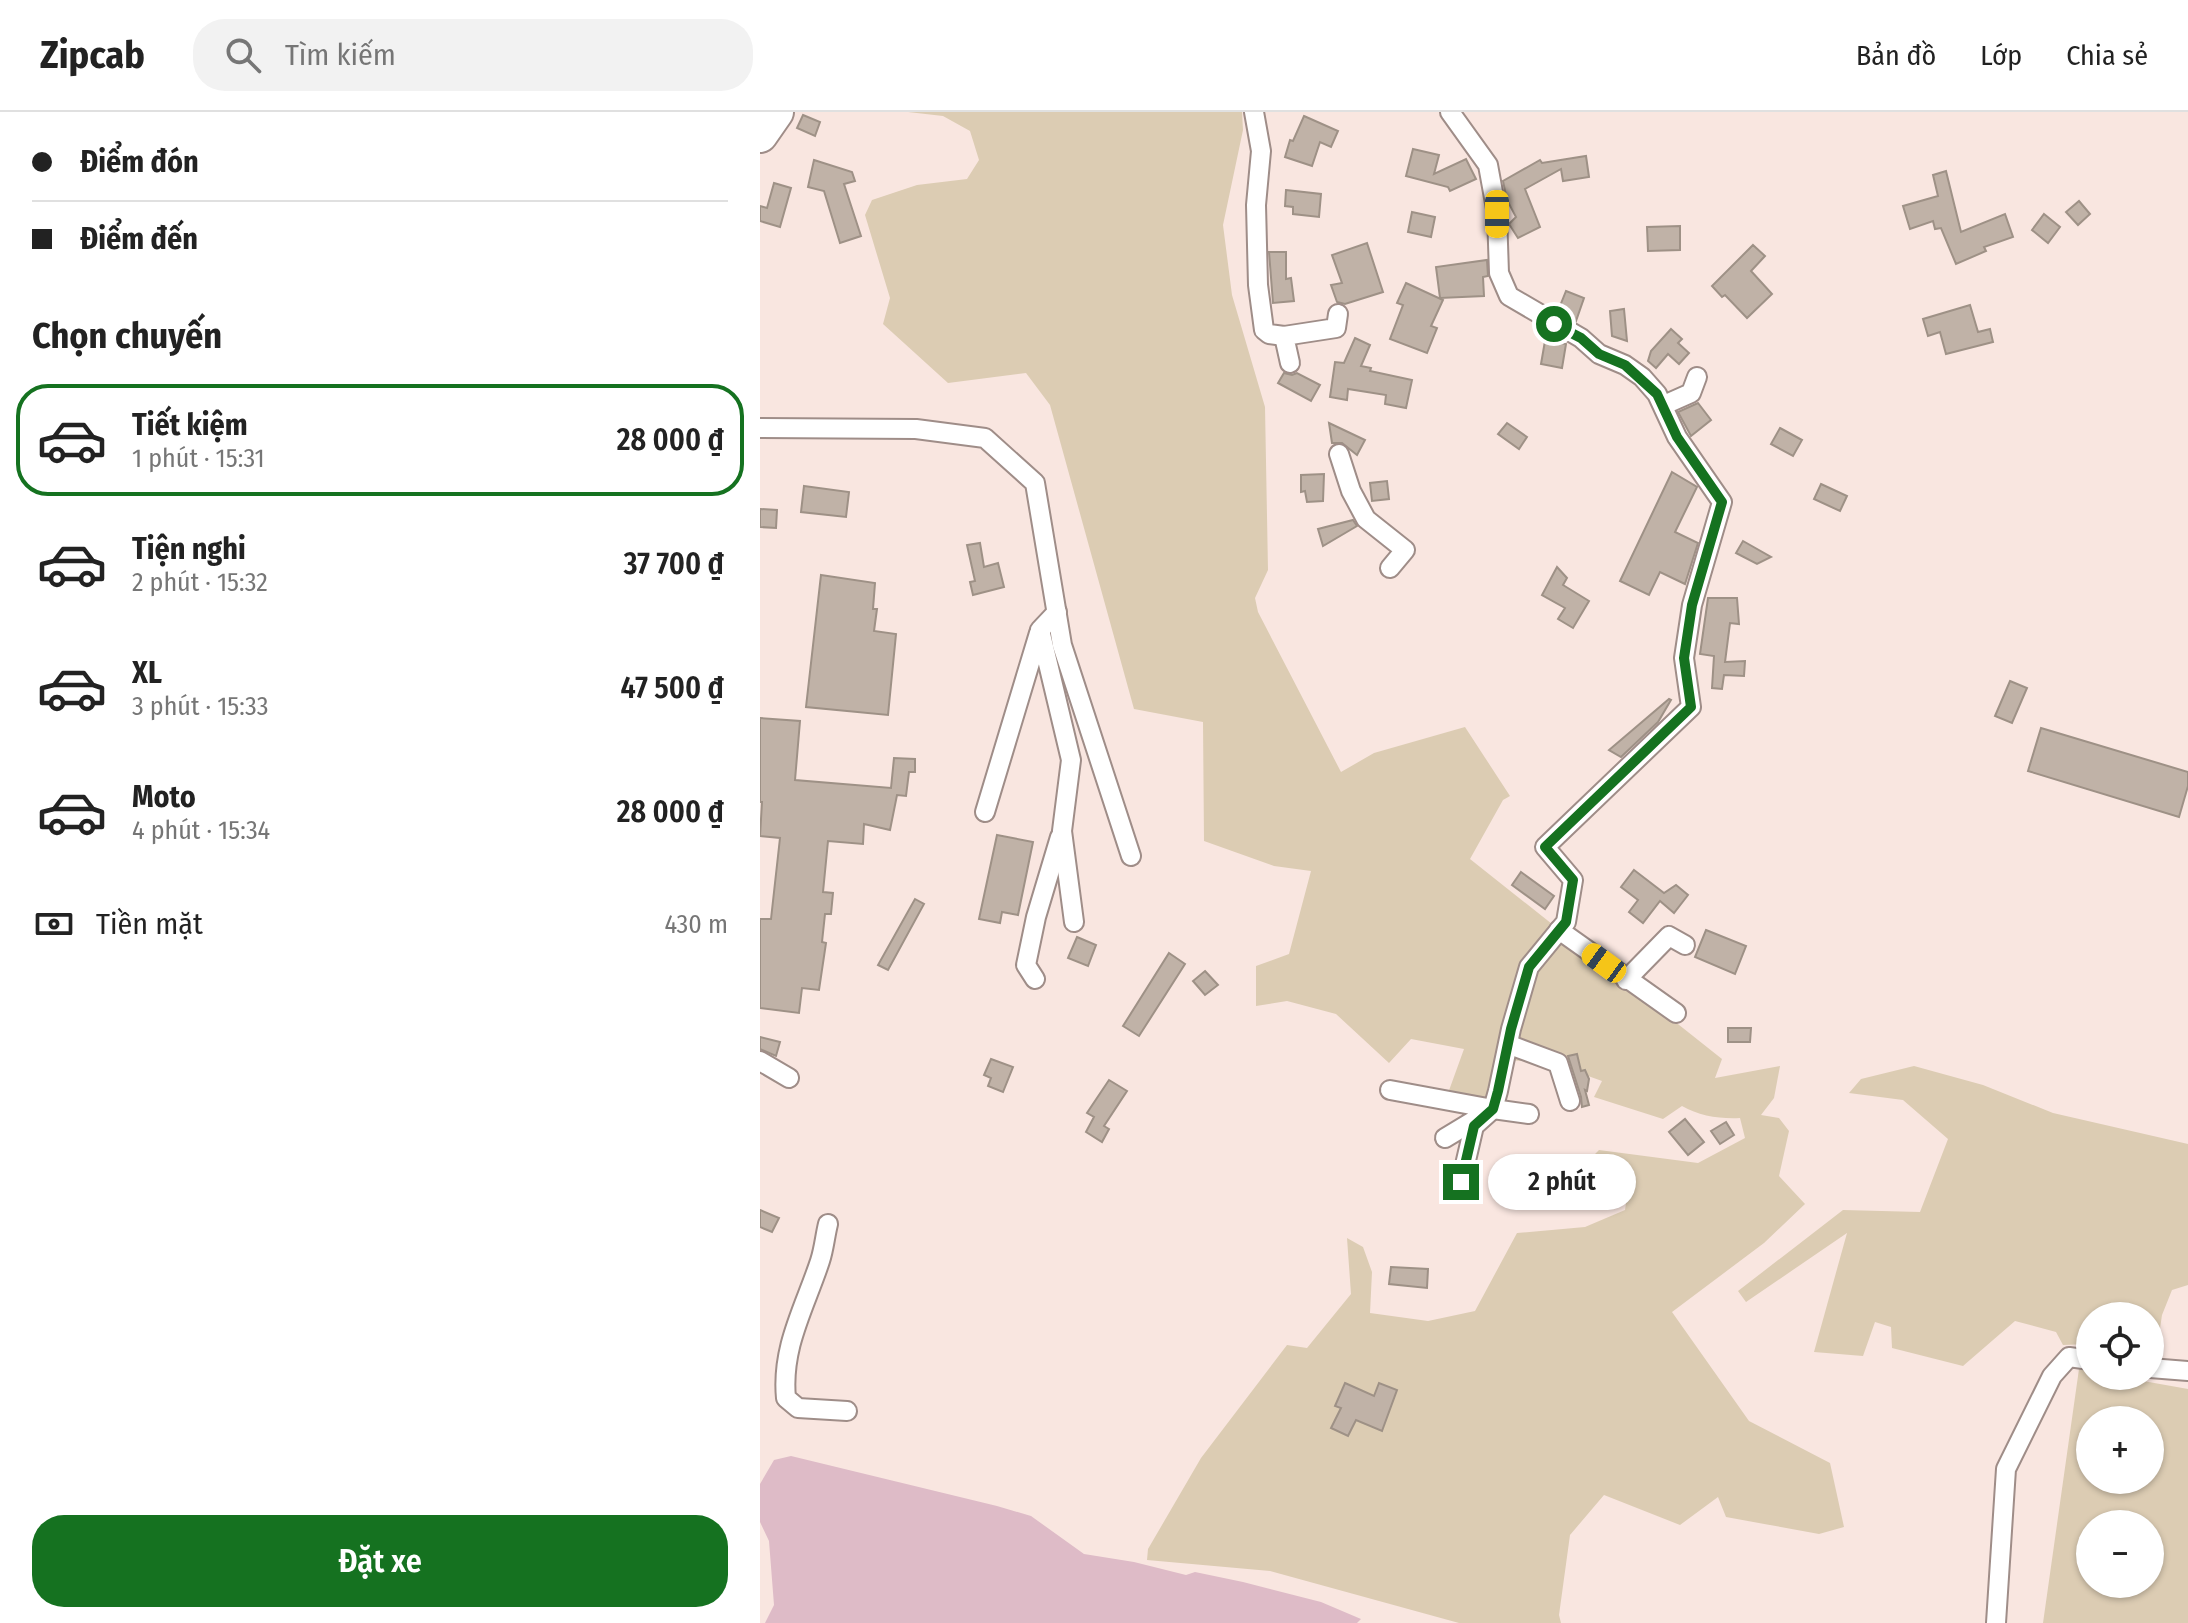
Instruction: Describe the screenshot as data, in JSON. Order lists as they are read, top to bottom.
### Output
{
  "page": {
    "header": "Zipcab",
    "search": "Tìm kiếm",
    "nav": ["Bản đồ", "Lớp", "Chia sẻ"],
    "banner": ["Điểm đón", "Điểm đến"],
    "heading": "Chọn chuyến",
    "list": [
      {
        "name": "Tiết kiệm",
        "note": "1 phút · 15:31",
        "value": "28 000 ₫"
      },
      {
        "name": "Tiện nghi",
        "note": "2 phút · 15:32",
        "value": "37 700 ₫"
      },
      {
        "name": "XL",
        "note": "3 phút · 15:33",
        "value": "47 500 ₫"
      },
      {
        "name": "Moto",
        "note": "4 phút · 15:34",
        "value": "28 000 ₫"
      }
    ],
    "pay": ["Tiền mặt", "430 m"],
    "bubble": "2 phút",
    "map_buttons": ["+", "−"],
    "buttons": "Đặt xe"
  }
}
